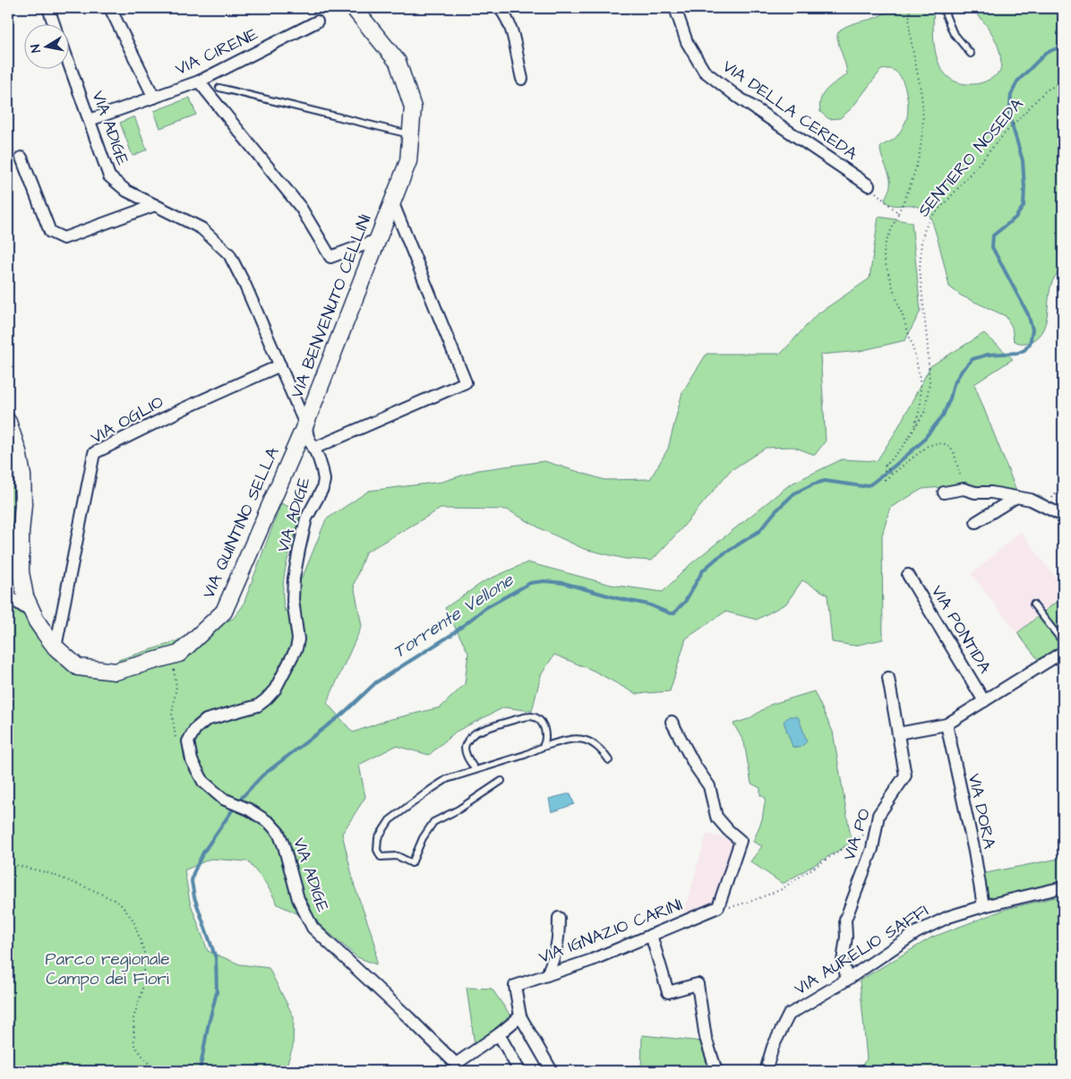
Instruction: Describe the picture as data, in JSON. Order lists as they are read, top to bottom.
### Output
{
  "streets": {
    "street": [
      "VIA CIRENE",
      "VIA DELLA CEREDA",
      "VIA ADIGE",
      "VIA BENVENUTO CELLINI",
      "VIA OGLIO",
      "VIA QUINTINO SELLA",
      "VIA PONTIDA",
      "VIA DORA",
      "VIA PO",
      "VIA IGNAZIO CARINI",
      "VIA AURELIO SAFFI"
    ],
    "path": ["SENTIERO NOSEDA"]
  },
  "crossings": [
    ["VIA CIRENE", "VIA ADIGE"],
    ["VIA ADIGE", "VIA BENVENUTO CELLINI"],
    ["VIA ADIGE", "VIA OGLIO"],
    ["VIA ADIGE", "VIA QUINTINO SELLA"],
    ["VIA BENVENUTO CELLINI", "VIA QUINTINO SELLA"],
    ["VIA OGLIO", "VIA QUINTINO SELLA"],
    ["VIA PONTIDA", "VIA DORA"],
    ["VIA PONTIDA", "VIA PO"],
    ["VIA DORA", "VIA AURELIO SAFFI"],
    ["VIA PO", "VIA AURELIO SAFFI"]
  ],
  "water": ["Torrente Vellone"],
  "parks": ["Parco regionale Campo dei Fiori"],
  "north": "left"
}
